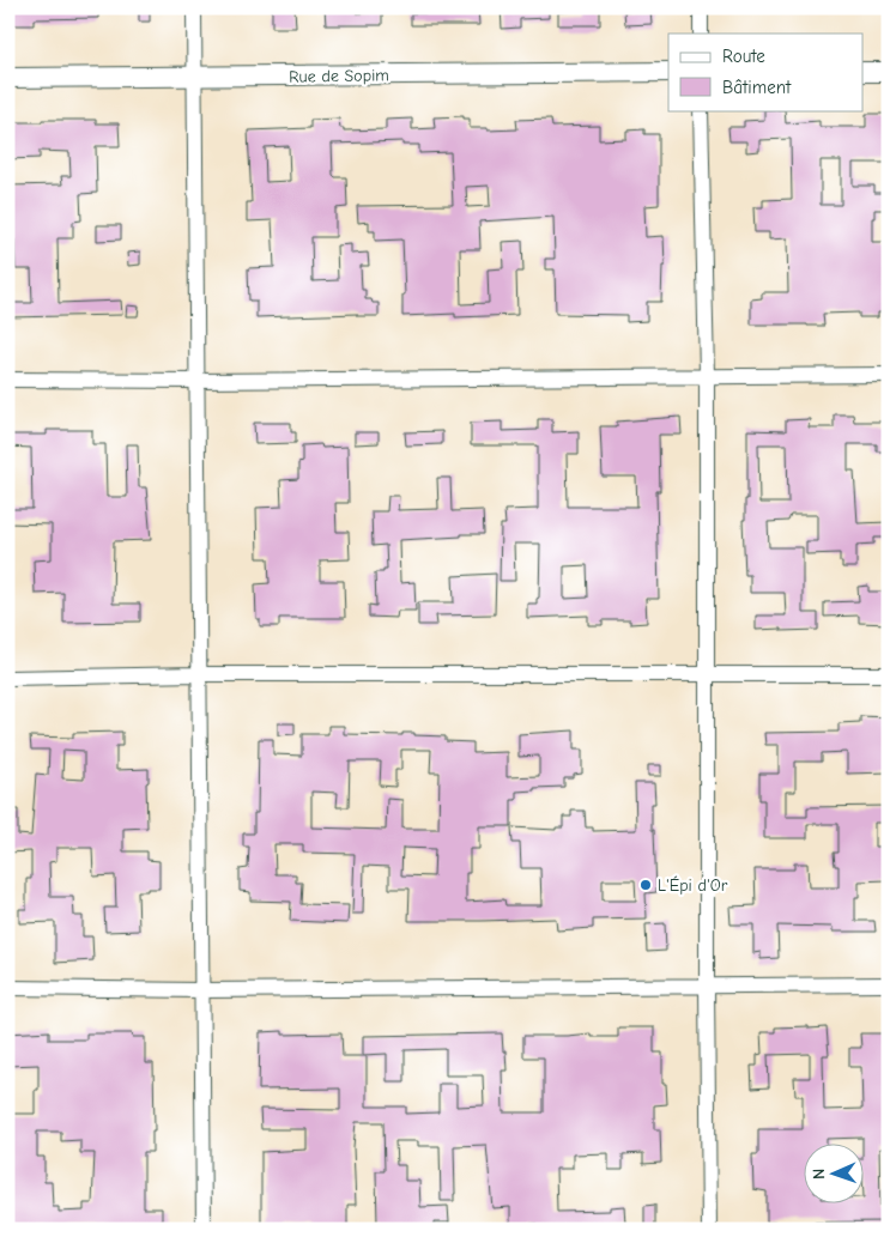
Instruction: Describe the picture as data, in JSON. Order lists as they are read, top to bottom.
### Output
{
  "streets": {
    "street": ["Rue de Sopim"]
  },
  "places": ["L'Épi d'Or"],
  "legend": ["Route", "Bâtiment"],
  "north": "left"
}
